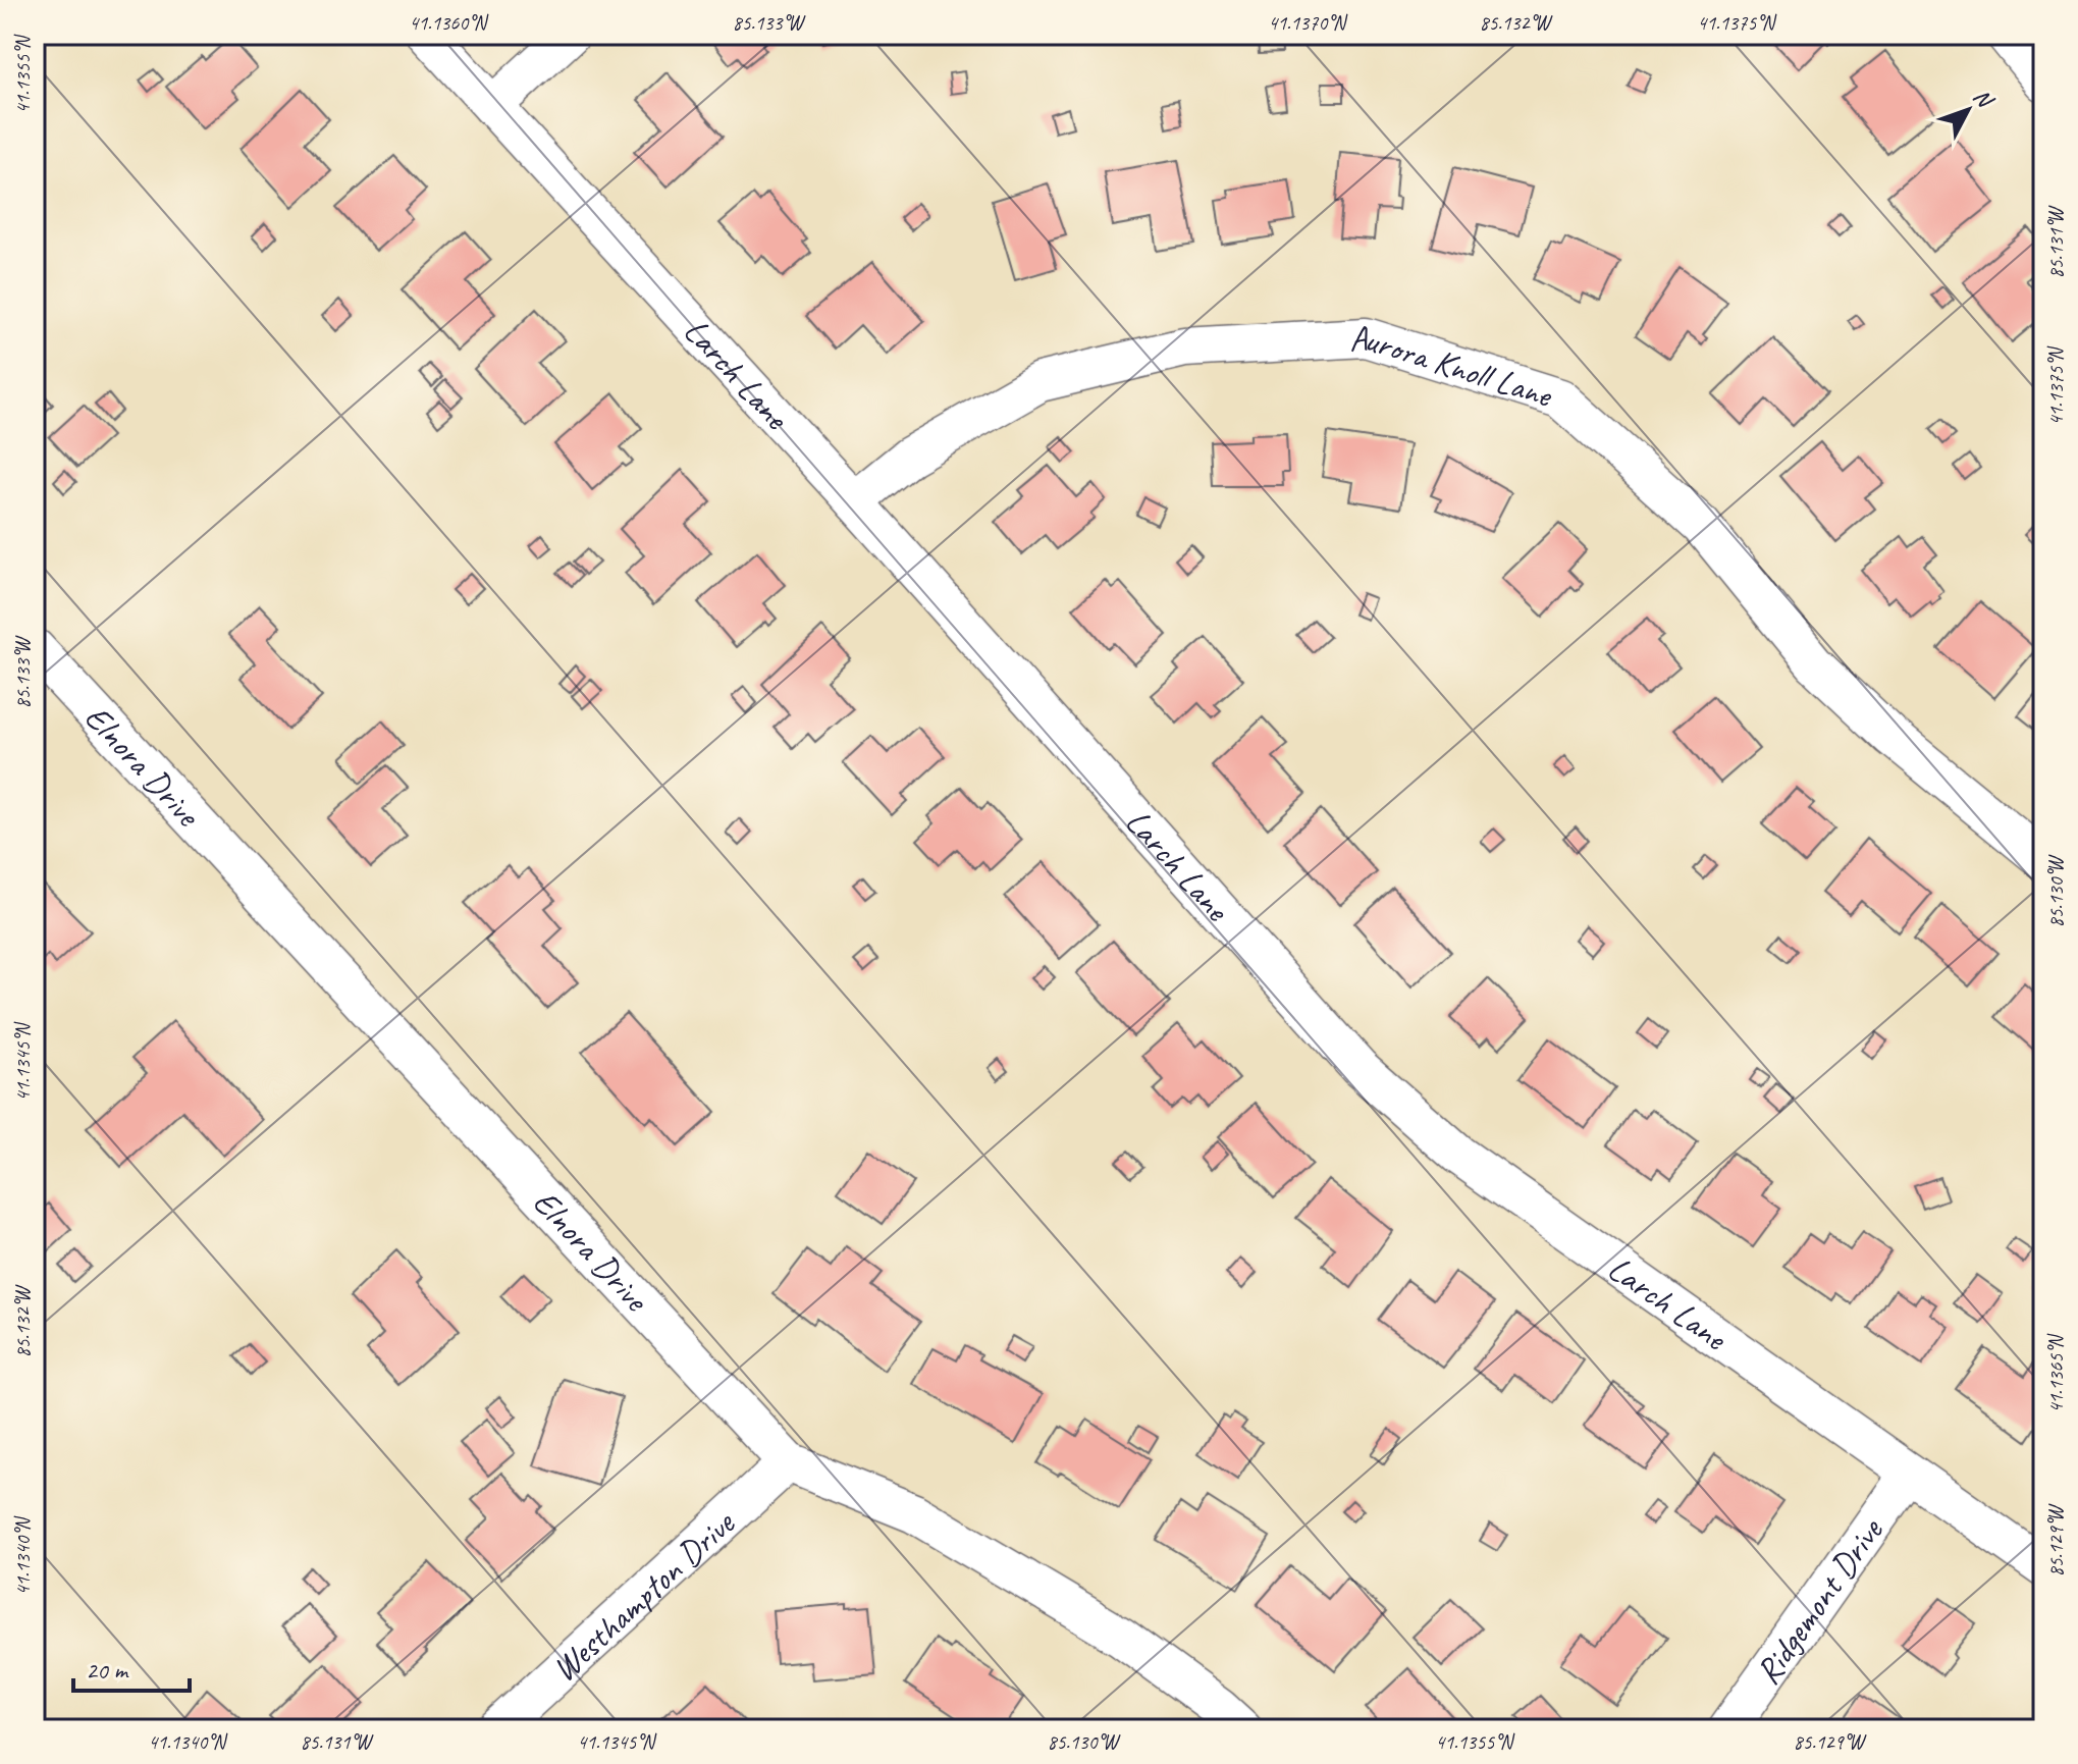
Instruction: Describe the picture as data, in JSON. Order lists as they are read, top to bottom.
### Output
{
  "streets": {
    "street": [
      "Aurora Knoll Lane",
      "Larch Lane",
      "Elnora Drive",
      "Westhampton Drive",
      "Ridgemont Drive"
    ]
  },
  "crossings": [
    ["Aurora Knoll Lane", "Larch Lane"],
    ["Larch Lane", "Ridgemont Drive"],
    ["Elnora Drive", "Westhampton Drive"]
  ],
  "scale_bar": "20 m",
  "north": "top right",
  "coordinates": [
    "41.1360°N",
    "85.133°W",
    "41.1370°N",
    "85.132°W",
    "41.1375°N",
    "41.1355°N",
    "85.131°W",
    "85.130°W",
    "41.1345°N",
    "41.1365°N",
    "85.129°W",
    "41.1340°N"
  ]
}
